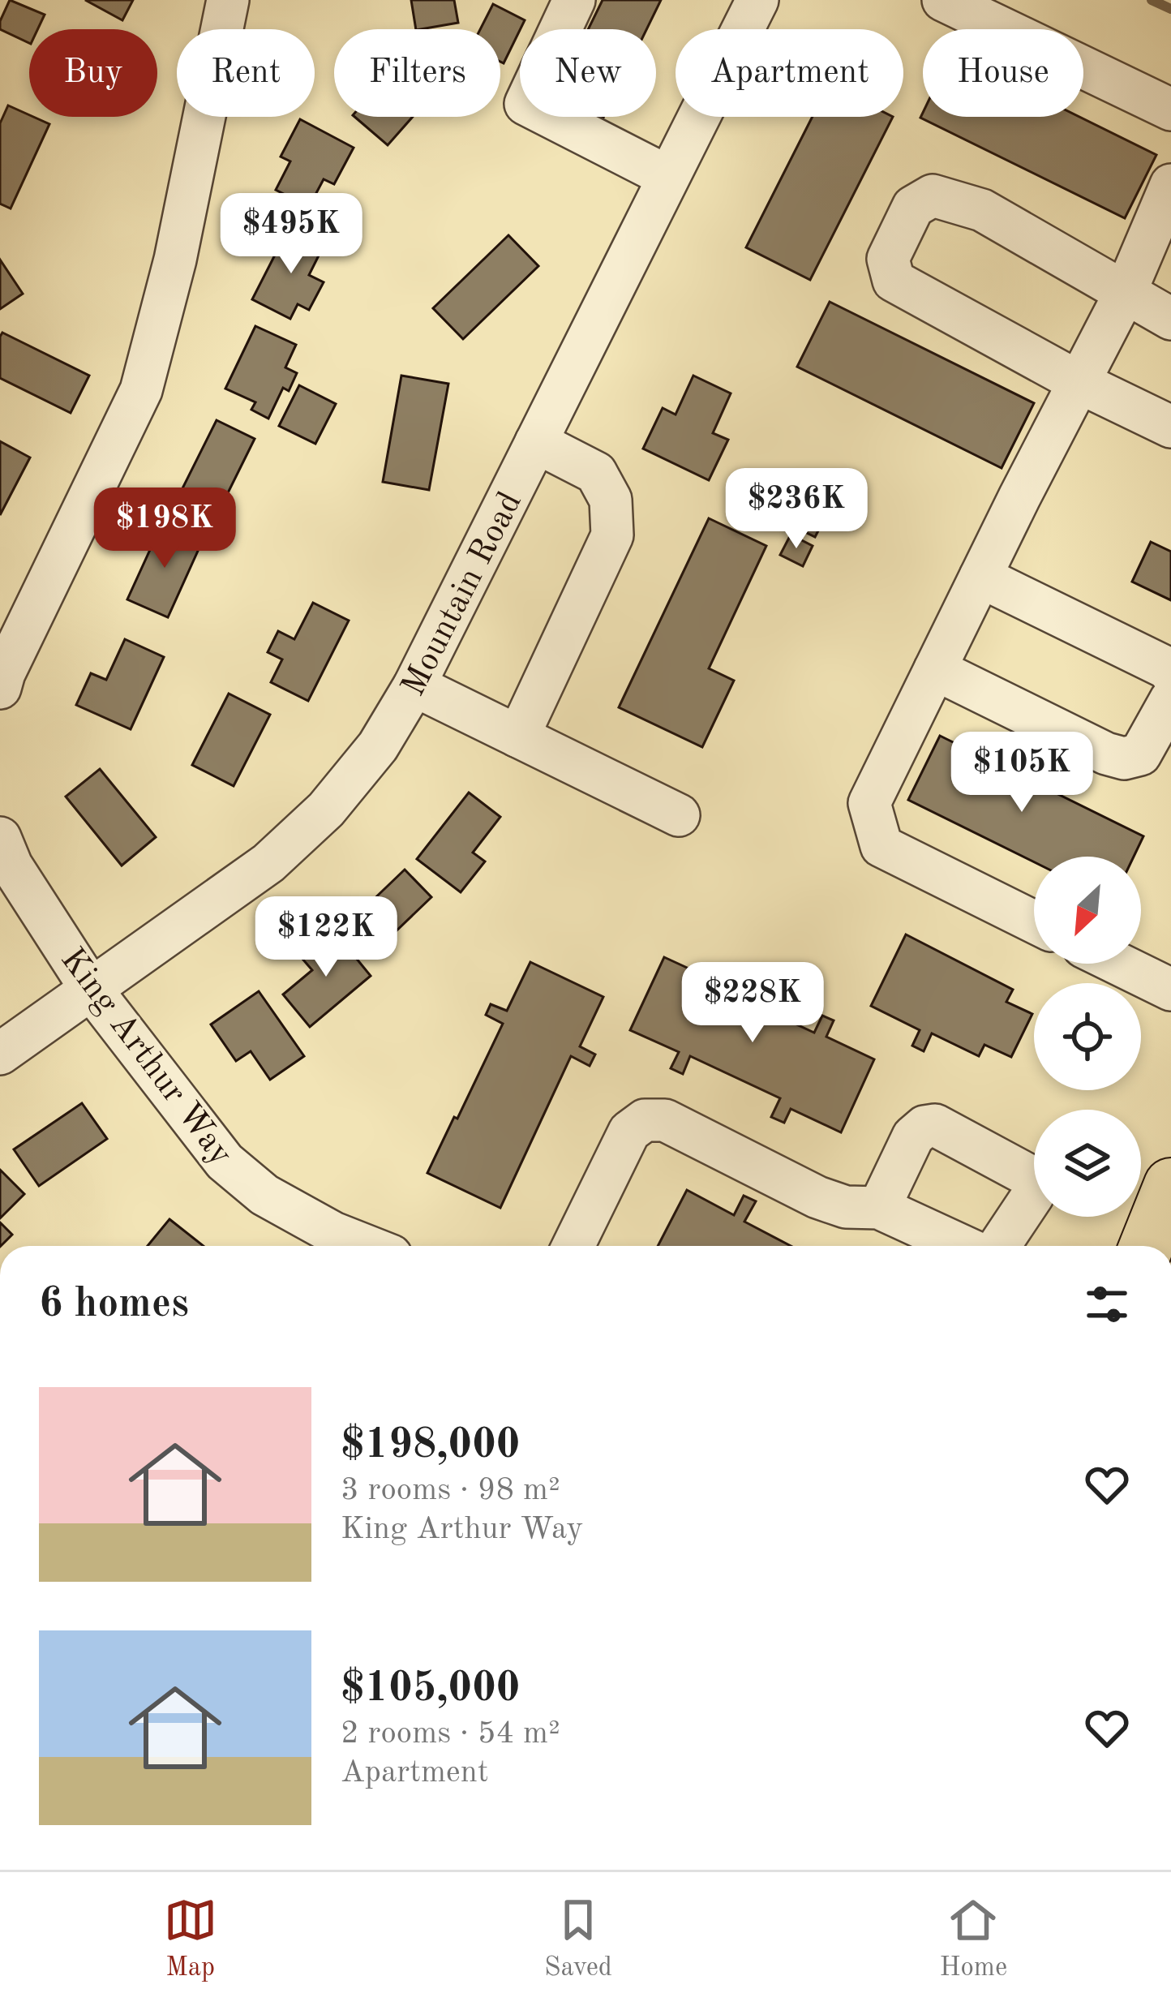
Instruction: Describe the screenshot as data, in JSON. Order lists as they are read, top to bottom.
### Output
{
  "streets": {
    "street": ["Mountain Road", "King Arthur Way"]
  },
  "crossings": [
    ["Mountain Road", "King Arthur Way"]
  ],
  "north": "bottom left",
  "page": {
    "chip": [
      "Buy",
      "Rent",
      "Filters",
      "New",
      "Apartment",
      "House"
    ],
    "price": [
      "$495K",
      "$236K",
      "$198K",
      "$105K",
      "$122K",
      "$228K"
    ],
    "heading": "6 homes",
    "list": [
      {
        "name": "$198,000",
        "note": "3 rooms · 98 m² · King Arthur Way"
      },
      {
        "name": "$105,000",
        "note": "2 rooms · 54 m² · Apartment"
      }
    ],
    "tabs": ["Map", "Saved", "Home"]
  }
}
